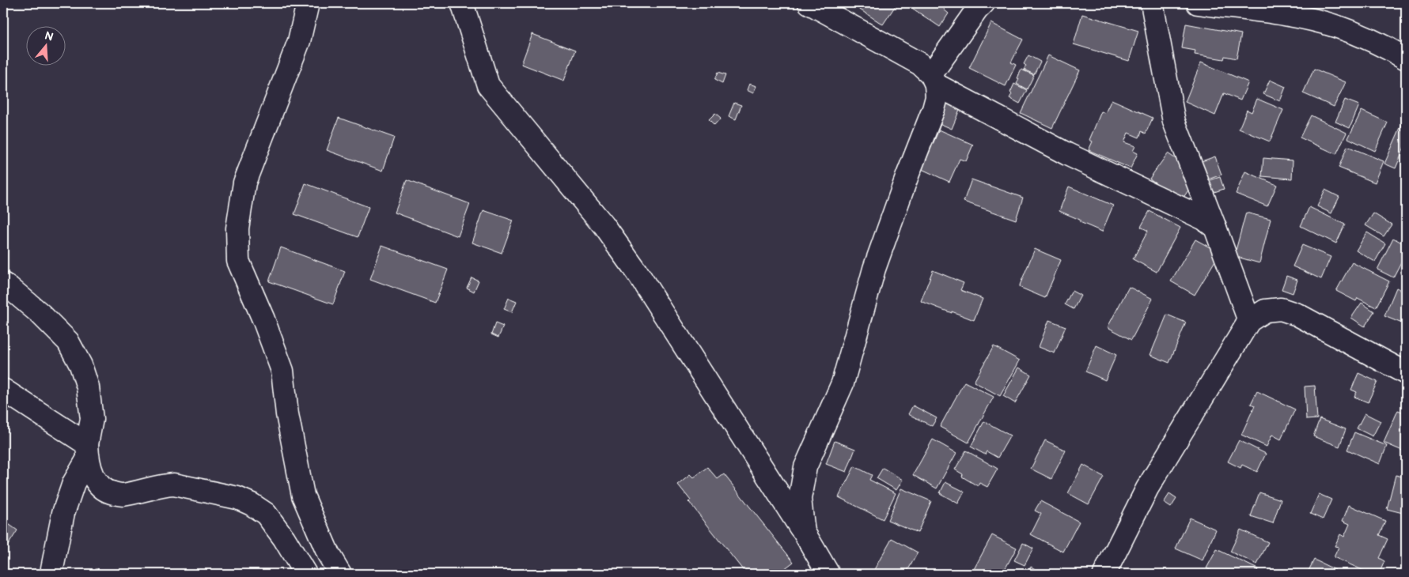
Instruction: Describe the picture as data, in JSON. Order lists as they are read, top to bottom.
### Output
{
  "north": "top"
}
